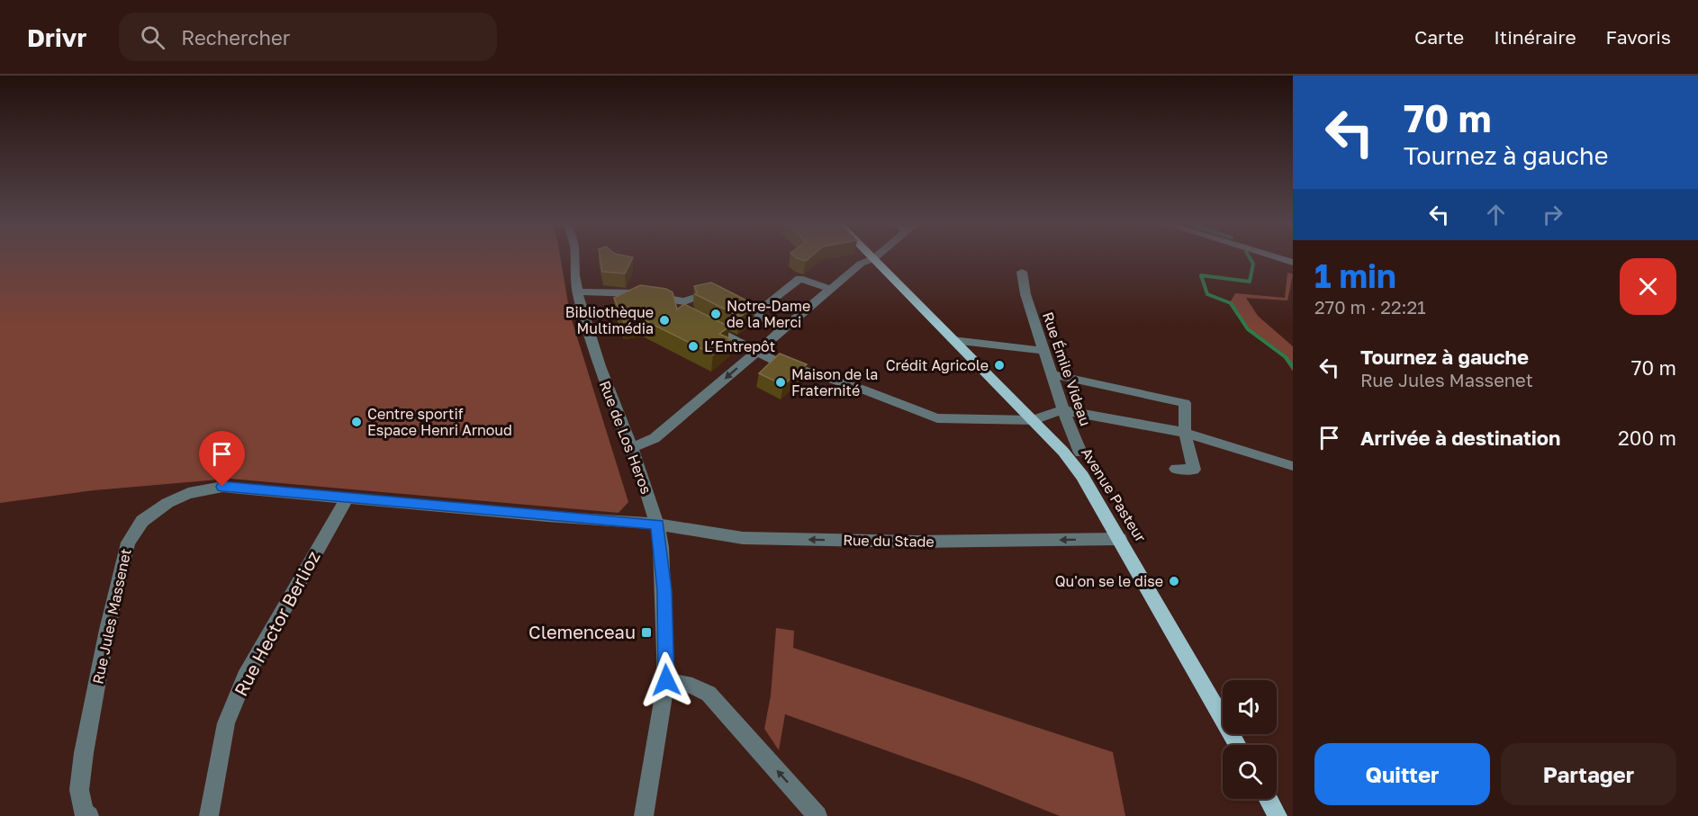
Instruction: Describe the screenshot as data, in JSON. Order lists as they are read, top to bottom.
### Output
{
  "streets": {
    "main road": ["Avenue Pasteur"],
    "street": [
      "Rue Émile Videau",
      "Rue de Los Heros",
      "Rue du Stade",
      "Rue Jules Massenet",
      "Rue Hector Berlioz"
    ]
  },
  "crossings": [
    ["Rue de Los Heros", "Rue du Stade"],
    ["Rue de Los Heros", "Rue Jules Massenet"],
    ["Avenue Pasteur", "Rue du Stade"],
    ["Rue du Stade", "Rue Jules Massenet"],
    ["Rue Jules Massenet", "Rue Hector Berlioz"]
  ],
  "one_way": ["Rue du Stade"],
  "places": {
    "other": [
      "Notre-Dame de la Merci",
      "Bibliothèque Multimédia",
      "L’Entrepôt",
      "Crédit Agricole",
      "Maison de la Fraternité",
      "Centre sportif Espace Henri Arnoud",
      "Qu'on se le dise"
    ],
    "transit": ["Clemenceau"]
  },
  "page": {
    "header": "Drivr",
    "search": "Rechercher",
    "nav": ["Carte", "Itinéraire", "Favoris"],
    "turn": ["70 m", "Tournez à gauche"],
    "heading": ["1 min", "270 m · 22:21"],
    "list": [
      {
        "name": "Tournez à gauche",
        "note": "Rue Jules Massenet",
        "value": "70 m"
      },
      {
        "name": "Arrivée à destination",
        "value": "200 m"
      }
    ],
    "buttons": ["Quitter", "Partager"]
  }
}
